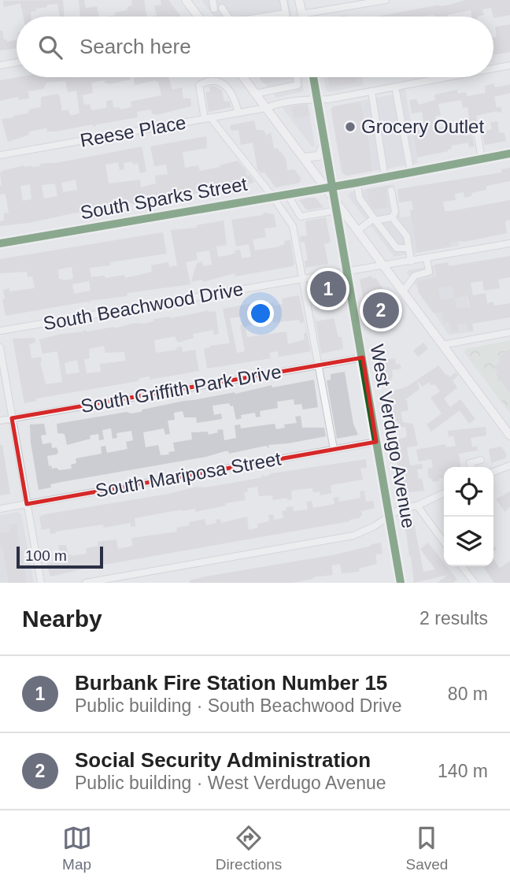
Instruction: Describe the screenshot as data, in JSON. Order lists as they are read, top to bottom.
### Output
{
  "streets": {
    "main road": ["West Verdugo Avenue"],
    "street": [
      "Reese Place",
      "South Sparks Street",
      "South Beachwood Drive",
      "South Griffith Park Drive",
      "South Mariposa Street"
    ]
  },
  "crossings": [
    ["Reese Place", "West Verdugo Avenue"],
    ["South Sparks Street", "West Verdugo Avenue"],
    ["South Beachwood Drive", "West Verdugo Avenue"],
    ["South Griffith Park Drive", "West Verdugo Avenue"],
    ["West Verdugo Avenue", "South Mariposa Street"]
  ],
  "places": ["Grocery Outlet"],
  "scale_bar": "100 m",
  "page": {
    "search": "Search here",
    "pins": ["1", "2"],
    "scale": "100 m",
    "heading": ["Nearby", "2 results"],
    "list": [
      {
        "mark": "1",
        "name": "Burbank Fire Station Number 15",
        "note": "Public building · South Beachwood Drive",
        "value": "80 m"
      },
      {
        "mark": "2",
        "name": "Social Security Administration",
        "note": "Public building · West Verdugo Avenue",
        "value": "140 m"
      }
    ],
    "nav": ["Map", "Directions", "Saved"]
  }
}
